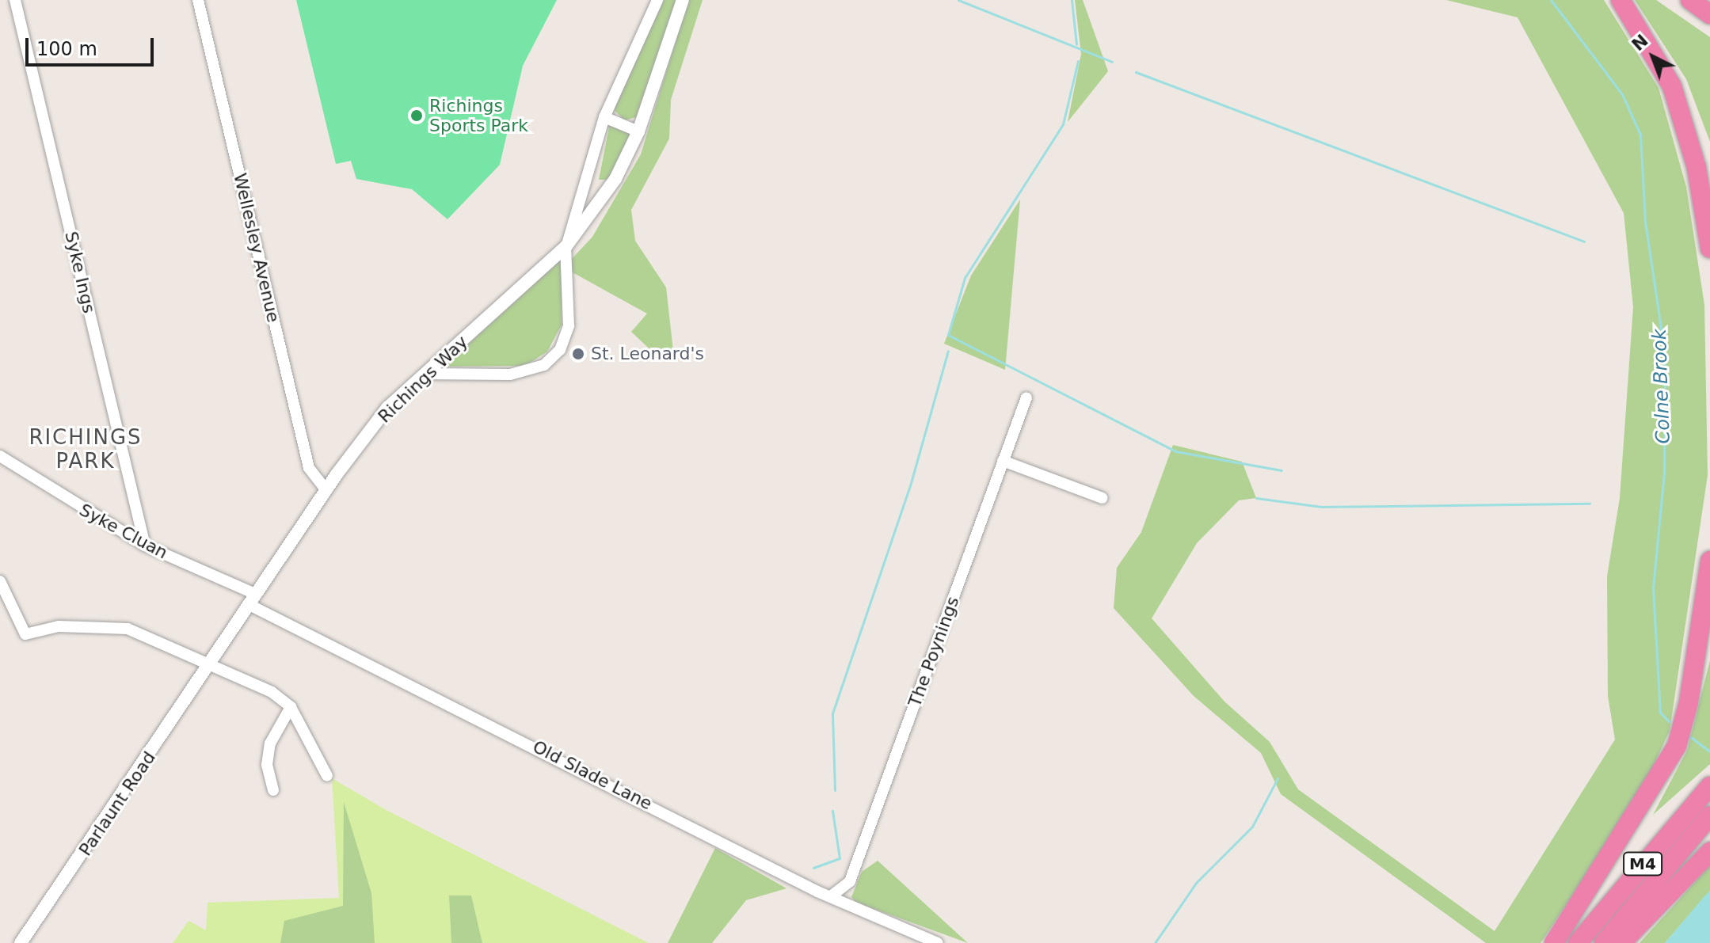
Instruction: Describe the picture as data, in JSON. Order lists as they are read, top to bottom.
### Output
{
  "streets": {
    "highway": ["M4"],
    "street": [
      "Wellesley Avenue",
      "Syke Ings",
      "Richings Way",
      "Syke Cluan",
      "The Poynings",
      "Old Slade Lane",
      "Parlaunt Road"
    ]
  },
  "crossings": [
    ["Wellesley Avenue", "Richings Way"],
    ["Syke Ings", "Syke Cluan"],
    ["Richings Way", "Syke Cluan"],
    ["Richings Way", "Old Slade Lane"],
    ["Richings Way", "Parlaunt Road"],
    ["Syke Cluan", "Old Slade Lane"],
    ["Syke Cluan", "Parlaunt Road"],
    ["The Poynings", "Old Slade Lane"],
    ["Old Slade Lane", "Parlaunt Road"]
  ],
  "districts": ["RICHINGS PARK"],
  "water": ["Colne Brook"],
  "places": ["Richings Sports Park", "St. Leonard's"],
  "scale_bar": "100 m",
  "north": "top left"
}
